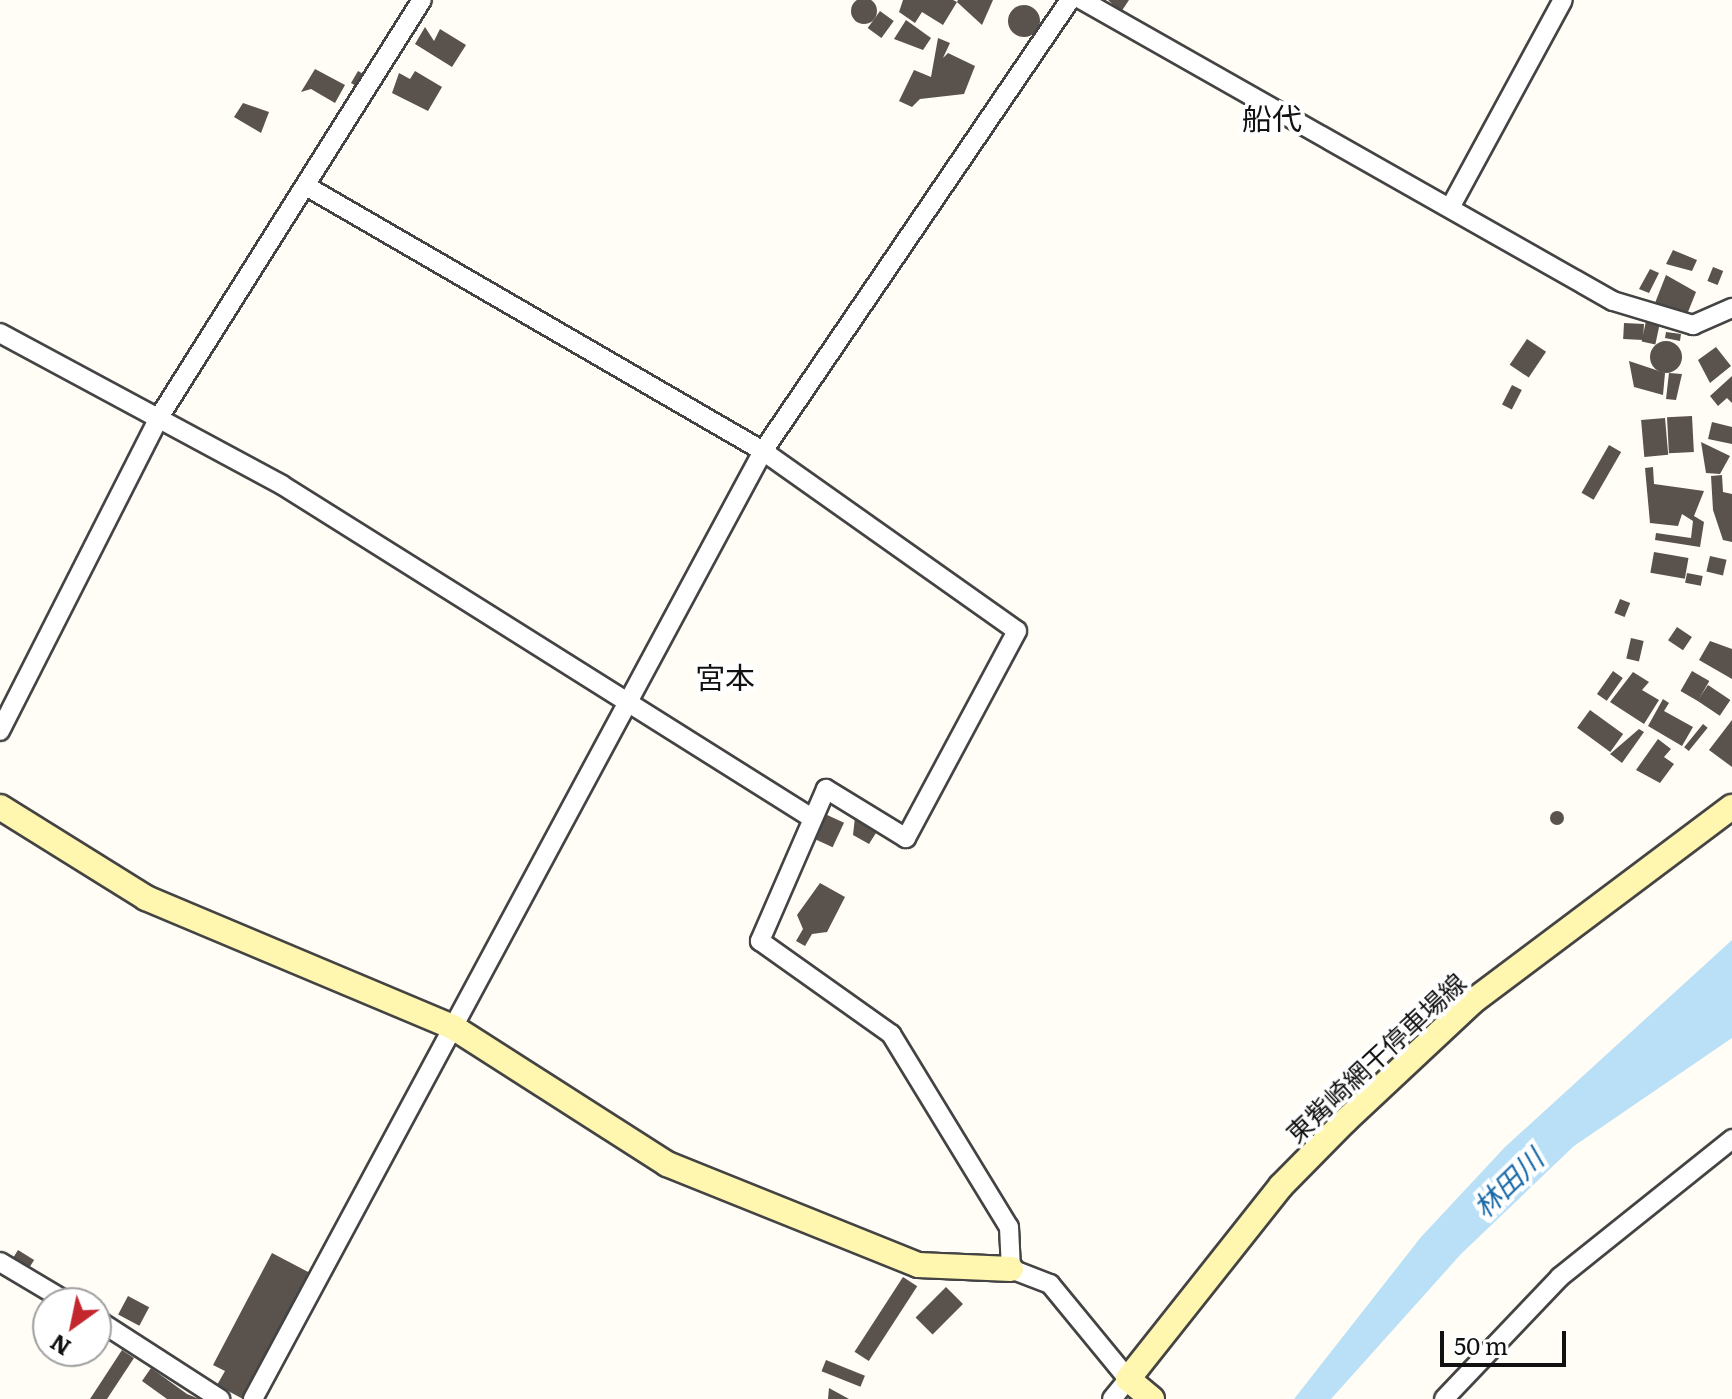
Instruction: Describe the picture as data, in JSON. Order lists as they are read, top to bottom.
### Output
{
  "streets": {
    "street": ["東觜崎網干停車場線"]
  },
  "districts": ["船代", "宮本"],
  "water": ["林田川"],
  "scale_bar": "50 m",
  "north": "bottom left"
}
